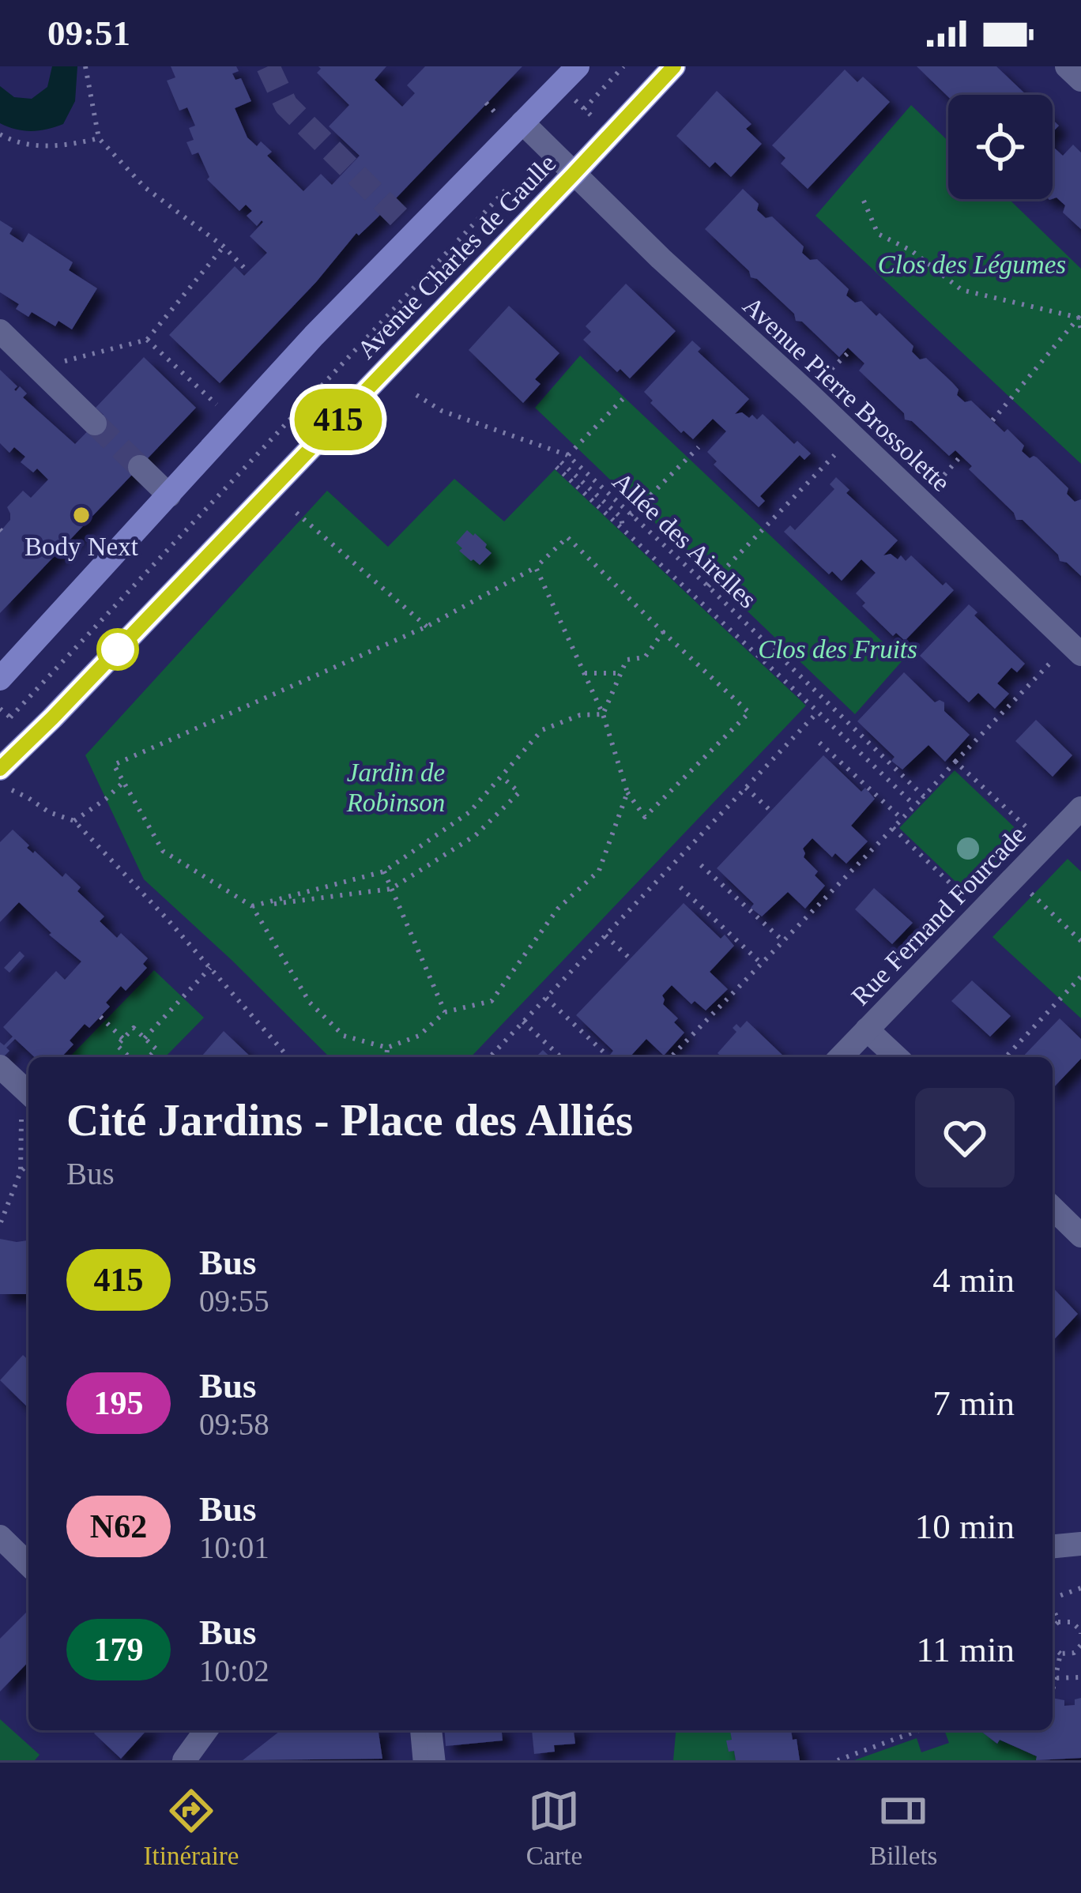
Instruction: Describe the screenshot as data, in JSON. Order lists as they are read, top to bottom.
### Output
{
  "streets": {
    "main road": ["Avenue Charles de Gaulle"],
    "street": ["Avenue Pierre Brossolette", "Rue Fernand Fourcade"],
    "path": ["Allée des Airelles"]
  },
  "crossings": [
    ["Avenue Charles de Gaulle", "Avenue Pierre Brossolette"]
  ],
  "parks": ["Clos des Légumes", "Clos des Fruits", "Jardin de Robinson"],
  "places": ["Body Next"],
  "lines": ["bus line 415"],
  "page": {
    "status": "09:51",
    "on_map": "415",
    "heading": ["Cité Jardins - Place des Alliés", "Bus"],
    "list": [
      {
        "mark": "415",
        "name": "Bus",
        "note": "09:55",
        "value": "4 min"
      },
      {
        "mark": "195",
        "name": "Bus",
        "note": "09:58",
        "value": "7 min"
      },
      {
        "mark": "N62",
        "name": "Bus",
        "note": "10:01",
        "value": "10 min"
      },
      {
        "mark": "179",
        "name": "Bus",
        "note": "10:02",
        "value": "11 min"
      }
    ],
    "tabs": ["Itinéraire", "Carte", "Billets"]
  }
}
